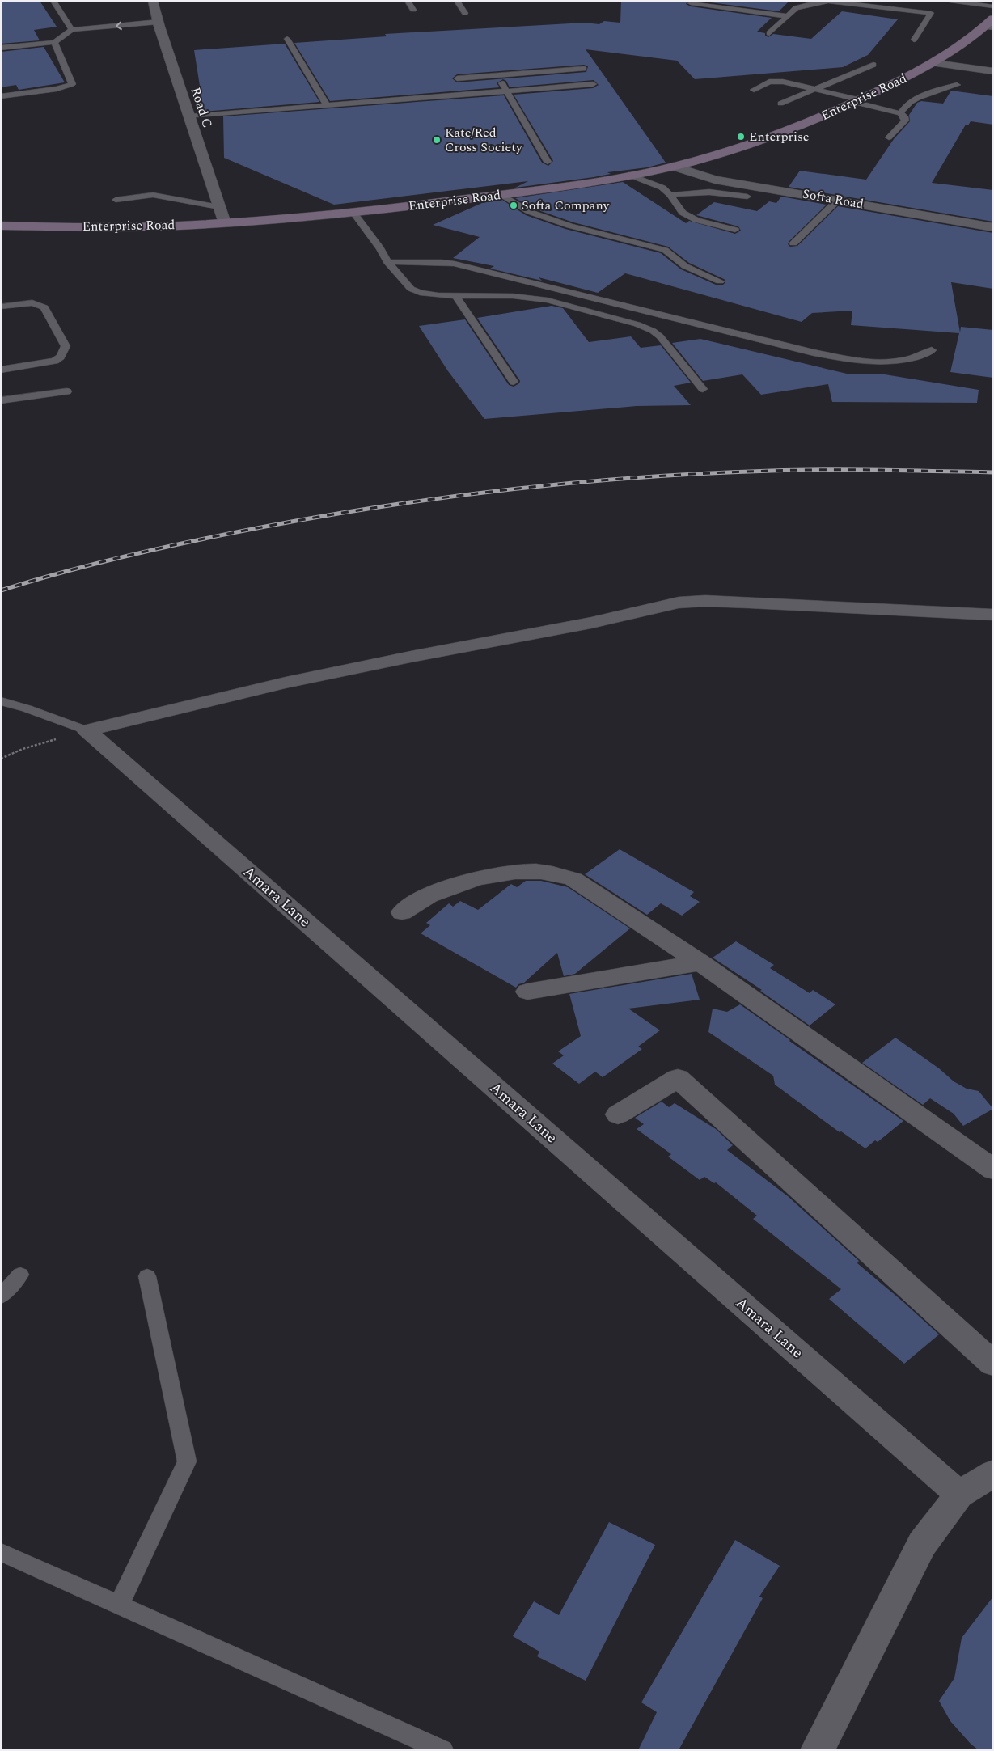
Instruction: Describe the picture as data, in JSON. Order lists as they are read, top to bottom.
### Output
{
  "streets": {
    "main road": ["Enterprise Road"],
    "street": ["Road C", "Softa Road", "Amara Lane"]
  },
  "crossings": [
    ["Enterprise Road", "Road C"],
    ["Enterprise Road", "Softa Road"]
  ],
  "places": ["Enterprise", "Kate/Red Cross Society", "Softa Company"]
}
